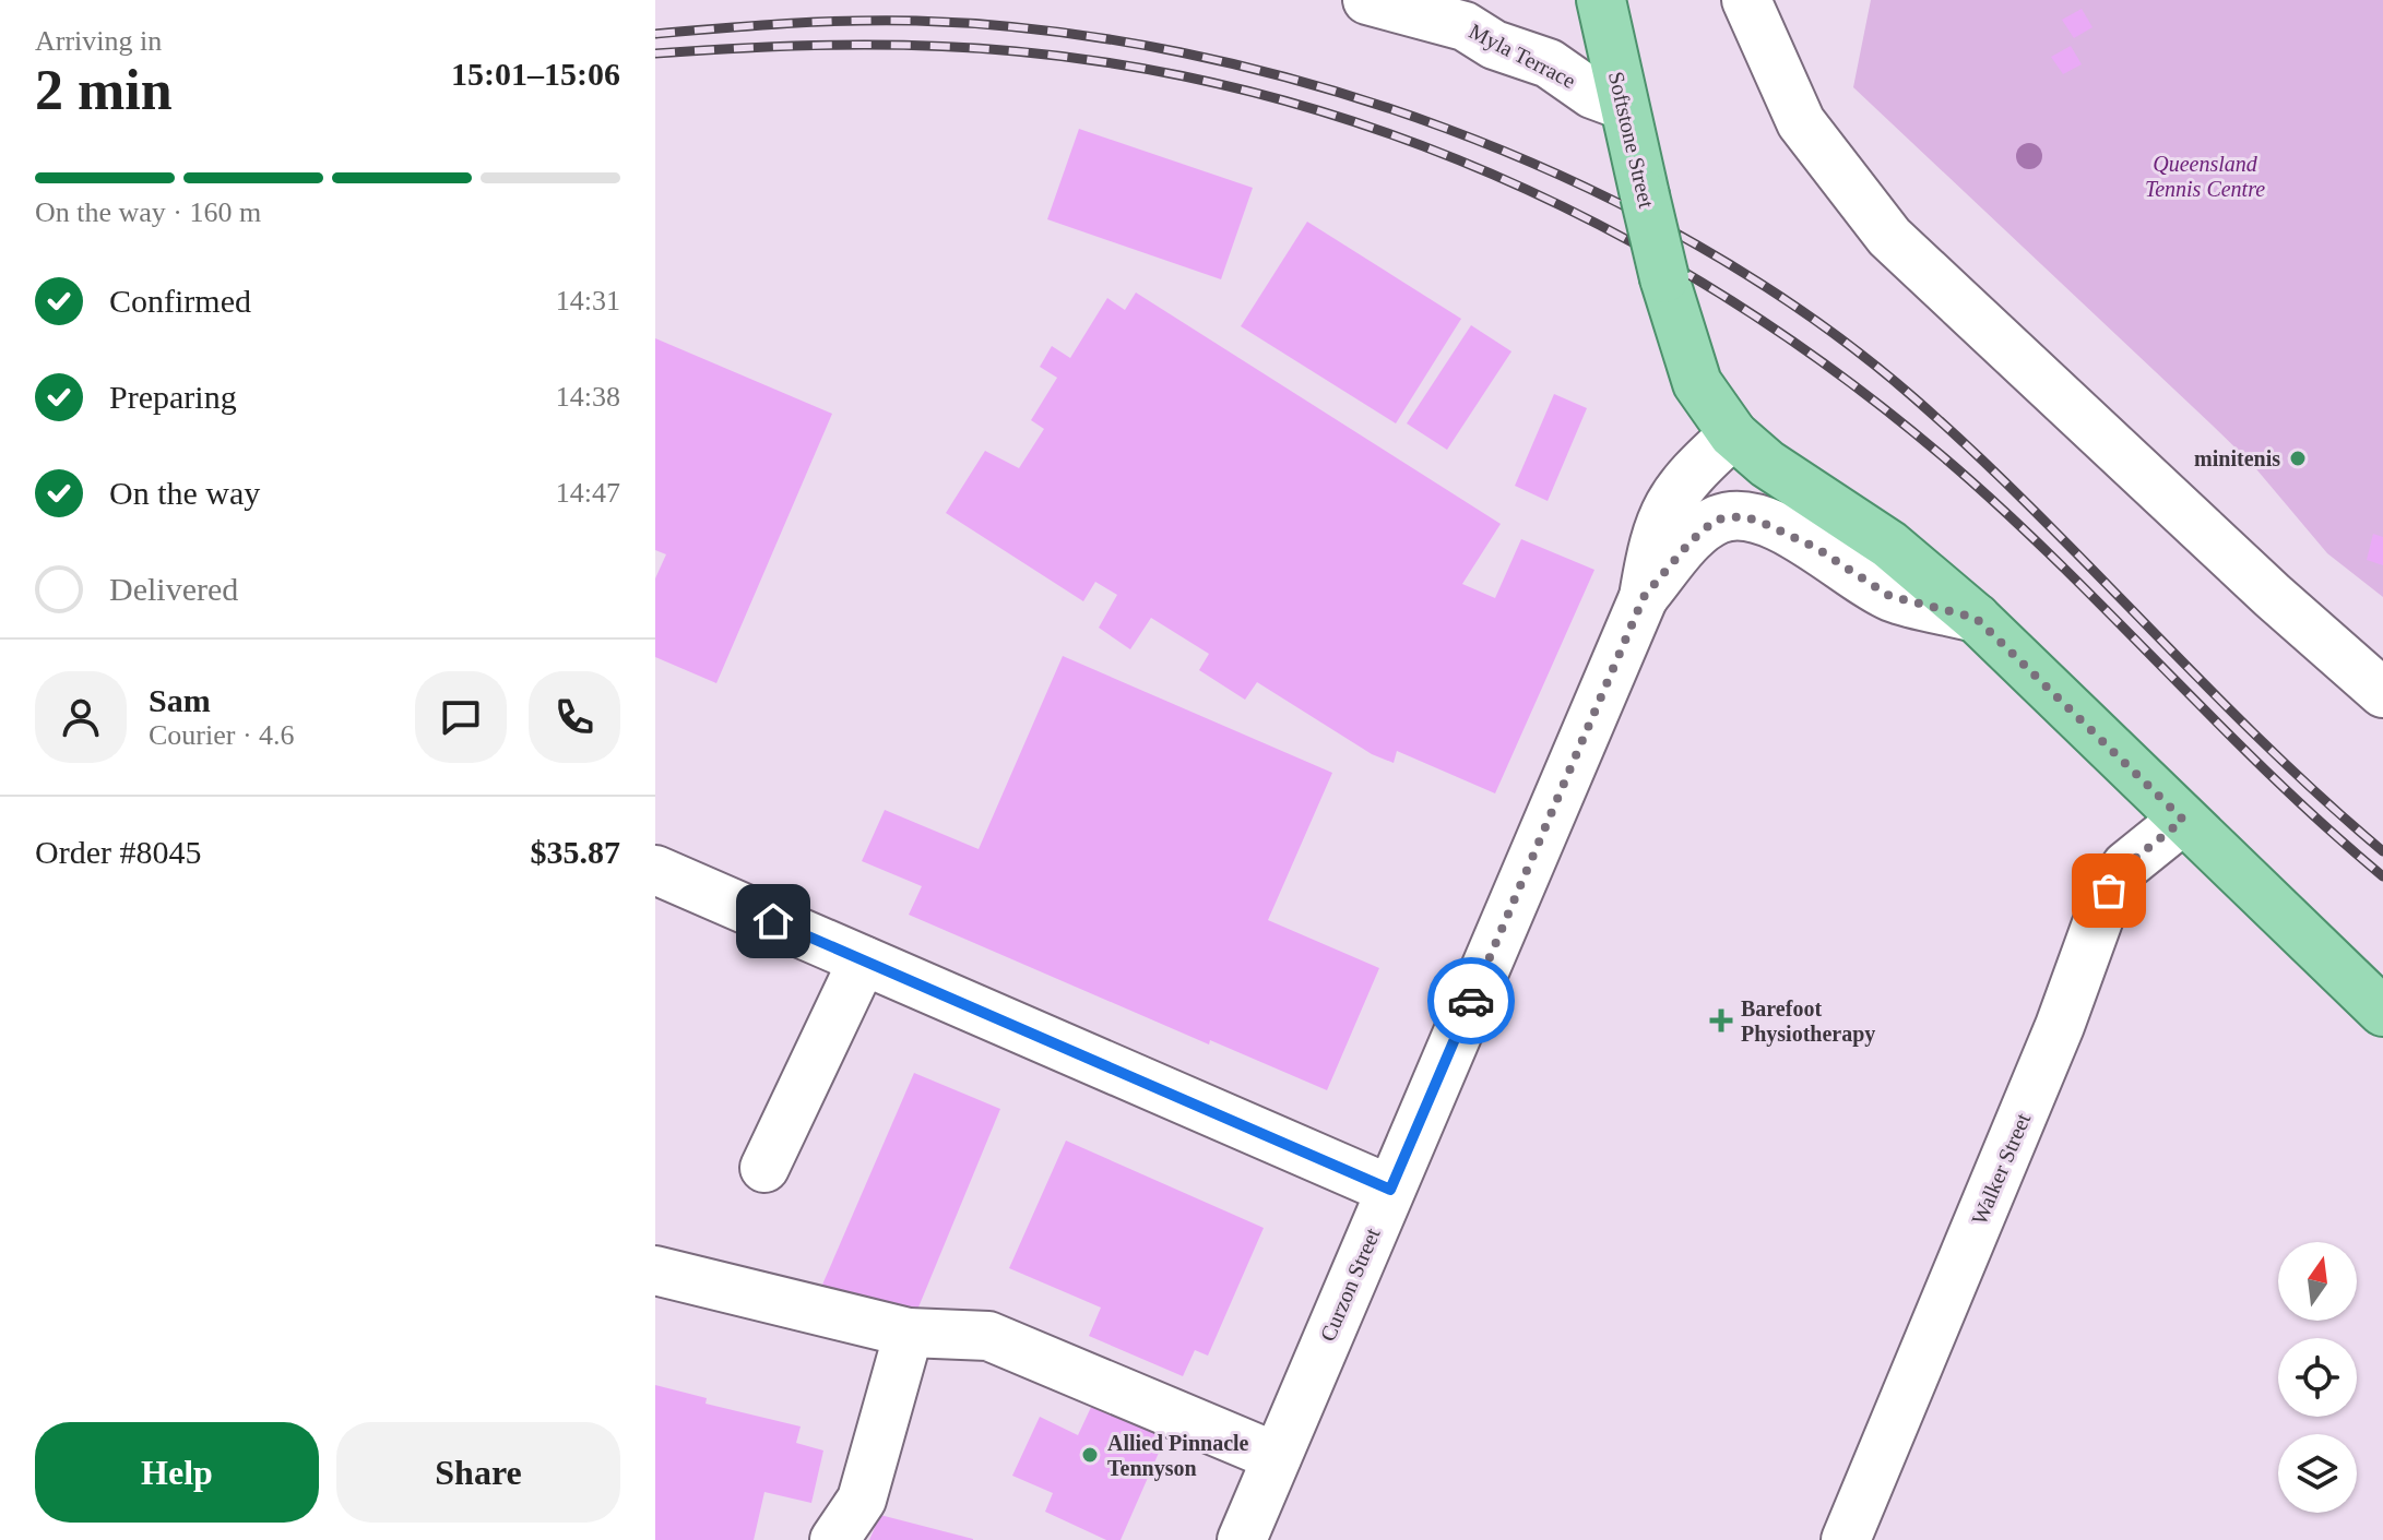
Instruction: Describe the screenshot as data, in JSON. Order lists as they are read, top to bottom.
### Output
{
  "streets": {
    "main road": ["Softstone Street"],
    "street": ["Myla Terrace", "Walker Street", "Curzon Street"]
  },
  "crossings": [
    ["Myla Terrace", "Softstone Street"],
    ["Softstone Street", "Walker Street"],
    ["Softstone Street", "Curzon Street"]
  ],
  "parks": ["Queensland Tennis Centre"],
  "places": {
    "other": ["minitenis", "Allied Pinnacle Tennyson"],
    "health": ["Barefoot Physiotherapy"]
  },
  "north": "top",
  "page": {
    "heading": ["2 min", "Arriving in", "15:01–15:06"],
    "panel": [
      "Sam",
      "Courier · 4.6",
      "Order #8045",
      "$35.87"
    ],
    "bar": "On the way · 160 m",
    "list": [
      ["Confirmed", "14:31"],
      ["Preparing", "14:38"],
      ["On the way", "14:47"],
      "Delivered"
    ],
    "buttons": ["Help", "Share"]
  }
}
